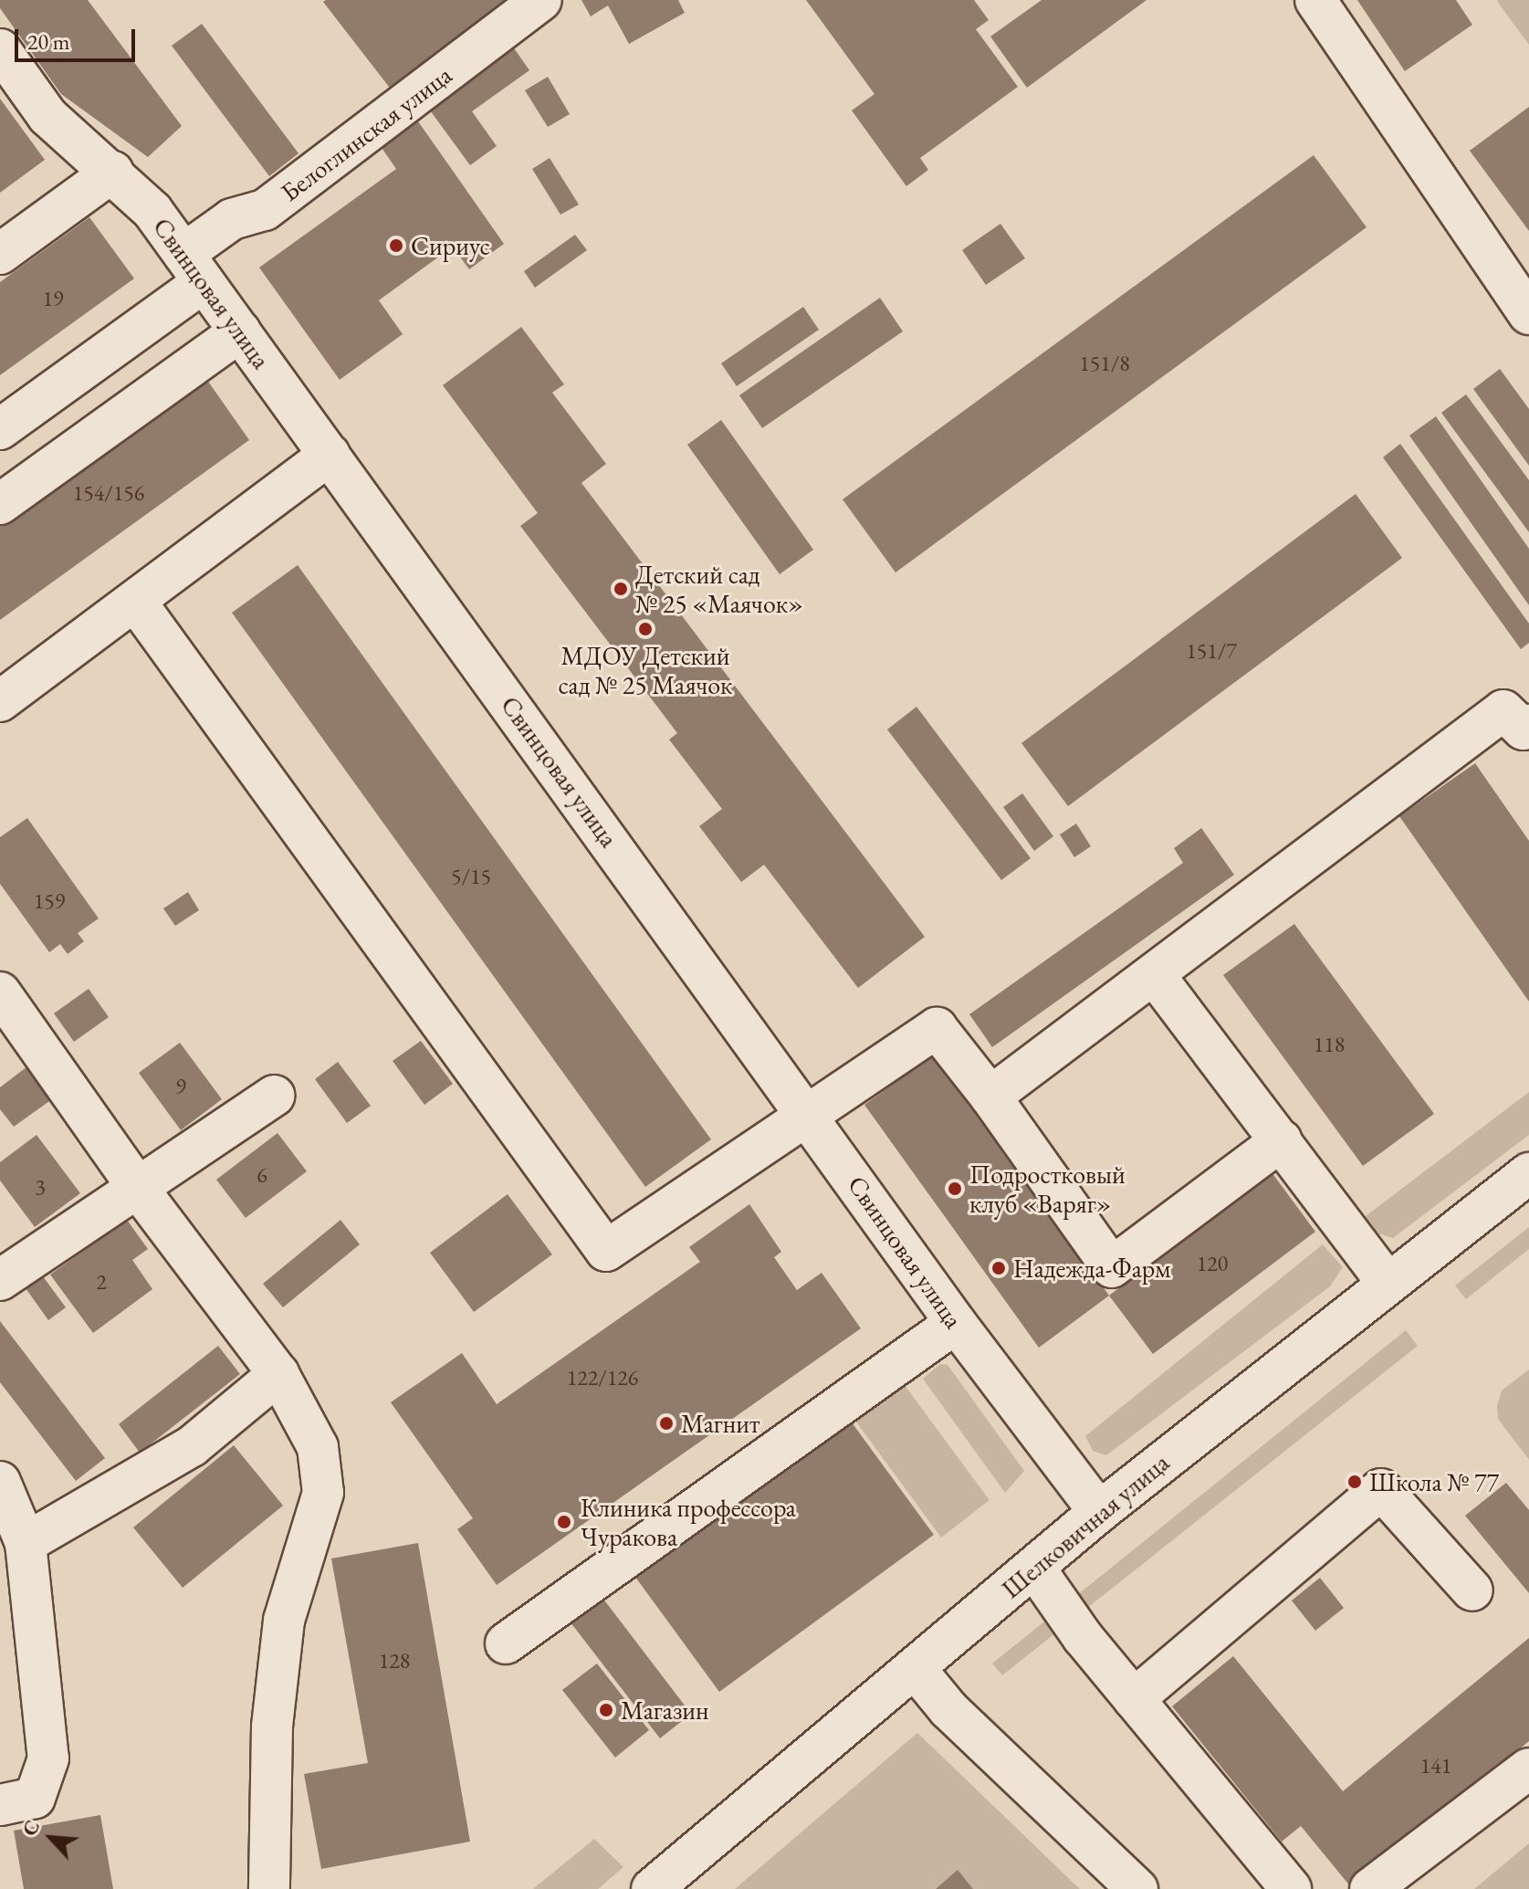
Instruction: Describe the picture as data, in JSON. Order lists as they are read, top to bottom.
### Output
{
  "streets": {
    "street": ["Белоглинская улица", "Свинцовая улица", "Шелковичная улица"]
  },
  "crossings": [
    ["Белоглинская улица", "Свинцовая улица"],
    ["Свинцовая улица", "Шелковичная улица"]
  ],
  "places": [
    "Сириус",
    "Детский сад № 25 «Маячок»",
    "МДОУ Детский сад № 25 Маячок",
    "Подростковый клуб «Варяг»",
    "Надежда-Фарм",
    "Магнит",
    "Школа № 77",
    "Клиника профессора Чуракова",
    "Магазин"
  ],
  "house_numbers": [
    "19",
    "151/8",
    "154/156",
    "151/7",
    "5/15",
    "159",
    "118",
    "9",
    "6",
    "3",
    "120",
    "2",
    "122/126",
    "128",
    "141"
  ],
  "scale_bar": "20 m",
  "north": "top left"
}
